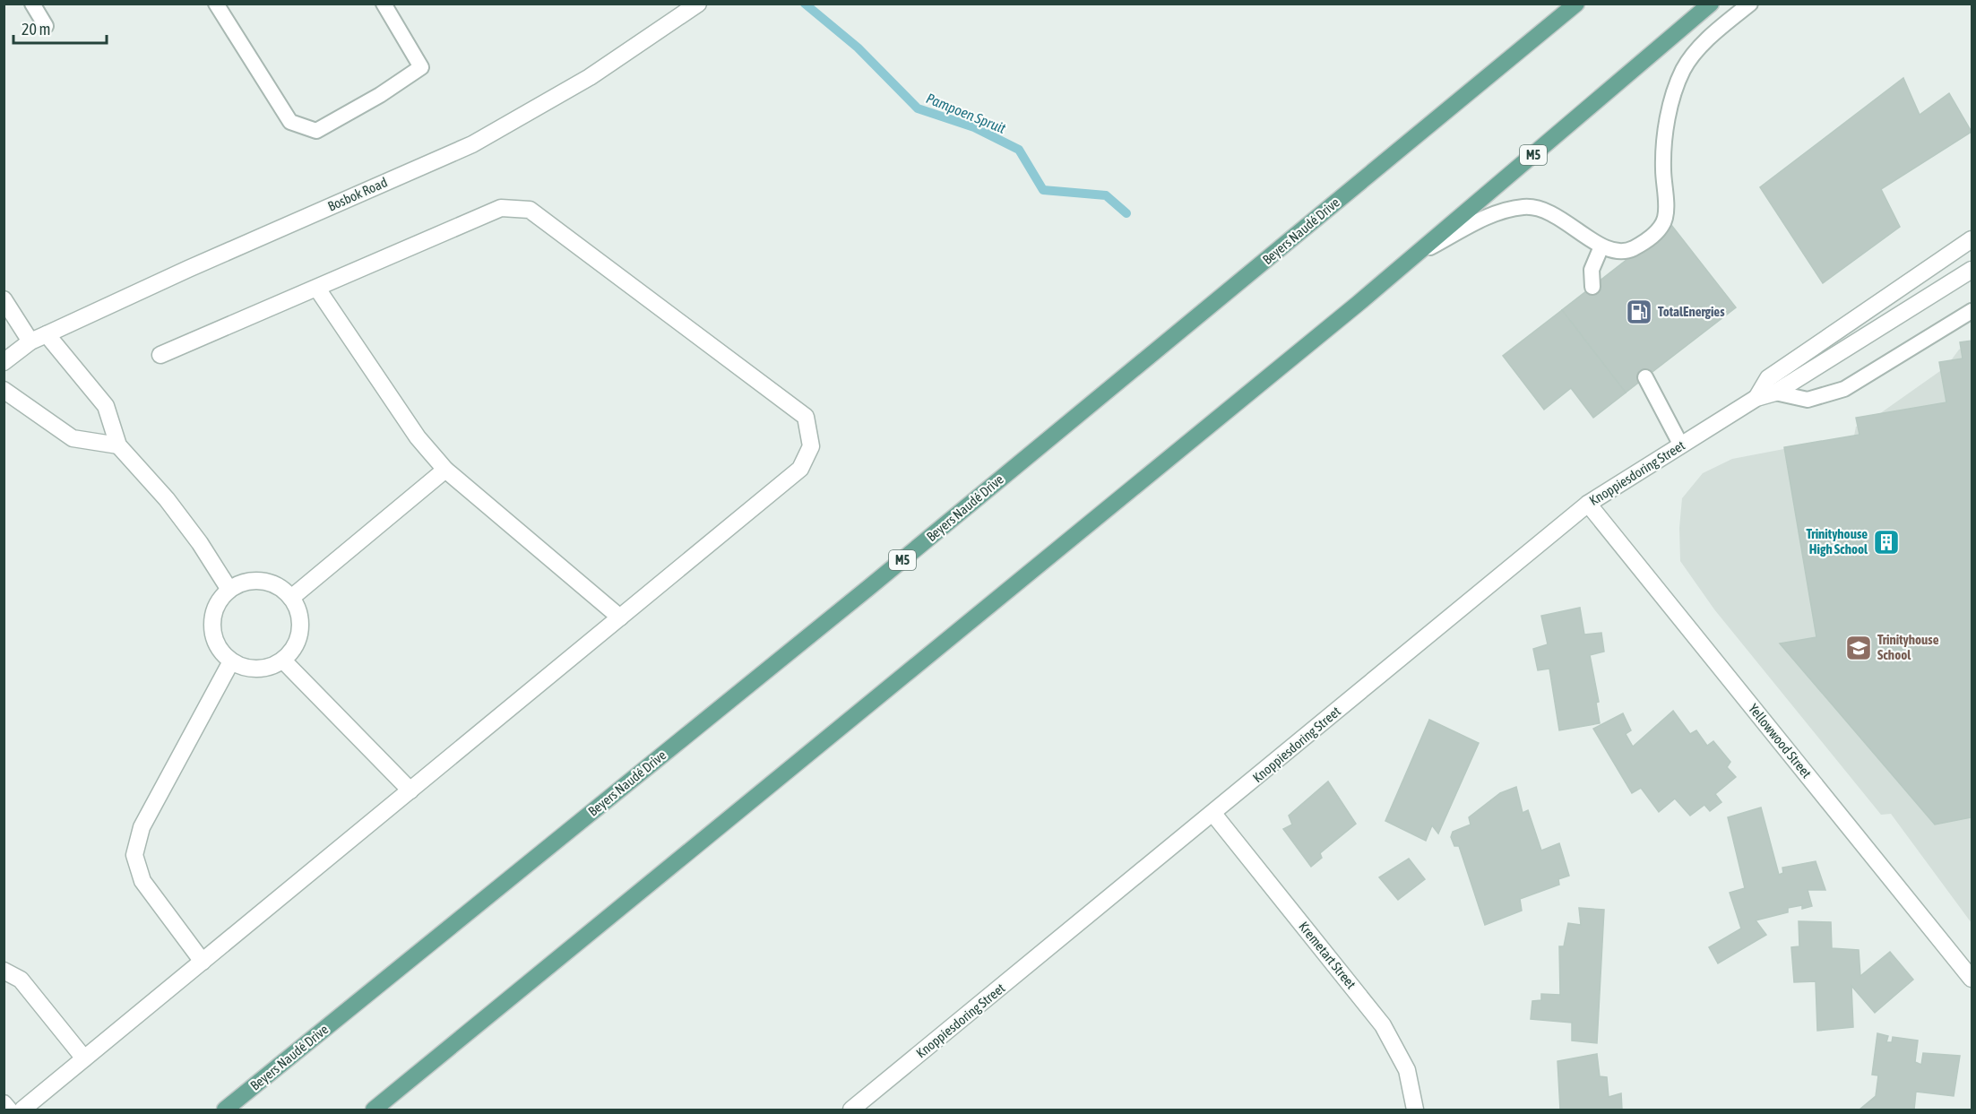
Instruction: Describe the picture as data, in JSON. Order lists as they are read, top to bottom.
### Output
{
  "streets": {
    "main road": ["M5", "Beyers Naudé Drive"],
    "street": [
      "Bosbok Road",
      "Knoppiesdoring Street",
      "Yellowwood Street",
      "Kremetart Street"
    ]
  },
  "crossings": [
    ["Knoppiesdoring Street", "Yellowwood Street"],
    ["Knoppiesdoring Street", "Kremetart Street"]
  ],
  "water": ["Pampoen Spruit"],
  "places": {
    "fuel station": ["TotalEnergies"],
    "building": ["Trinityhouse High School"],
    "school or university": ["Trinityhouse School"]
  },
  "scale_bar": "20 m"
}
